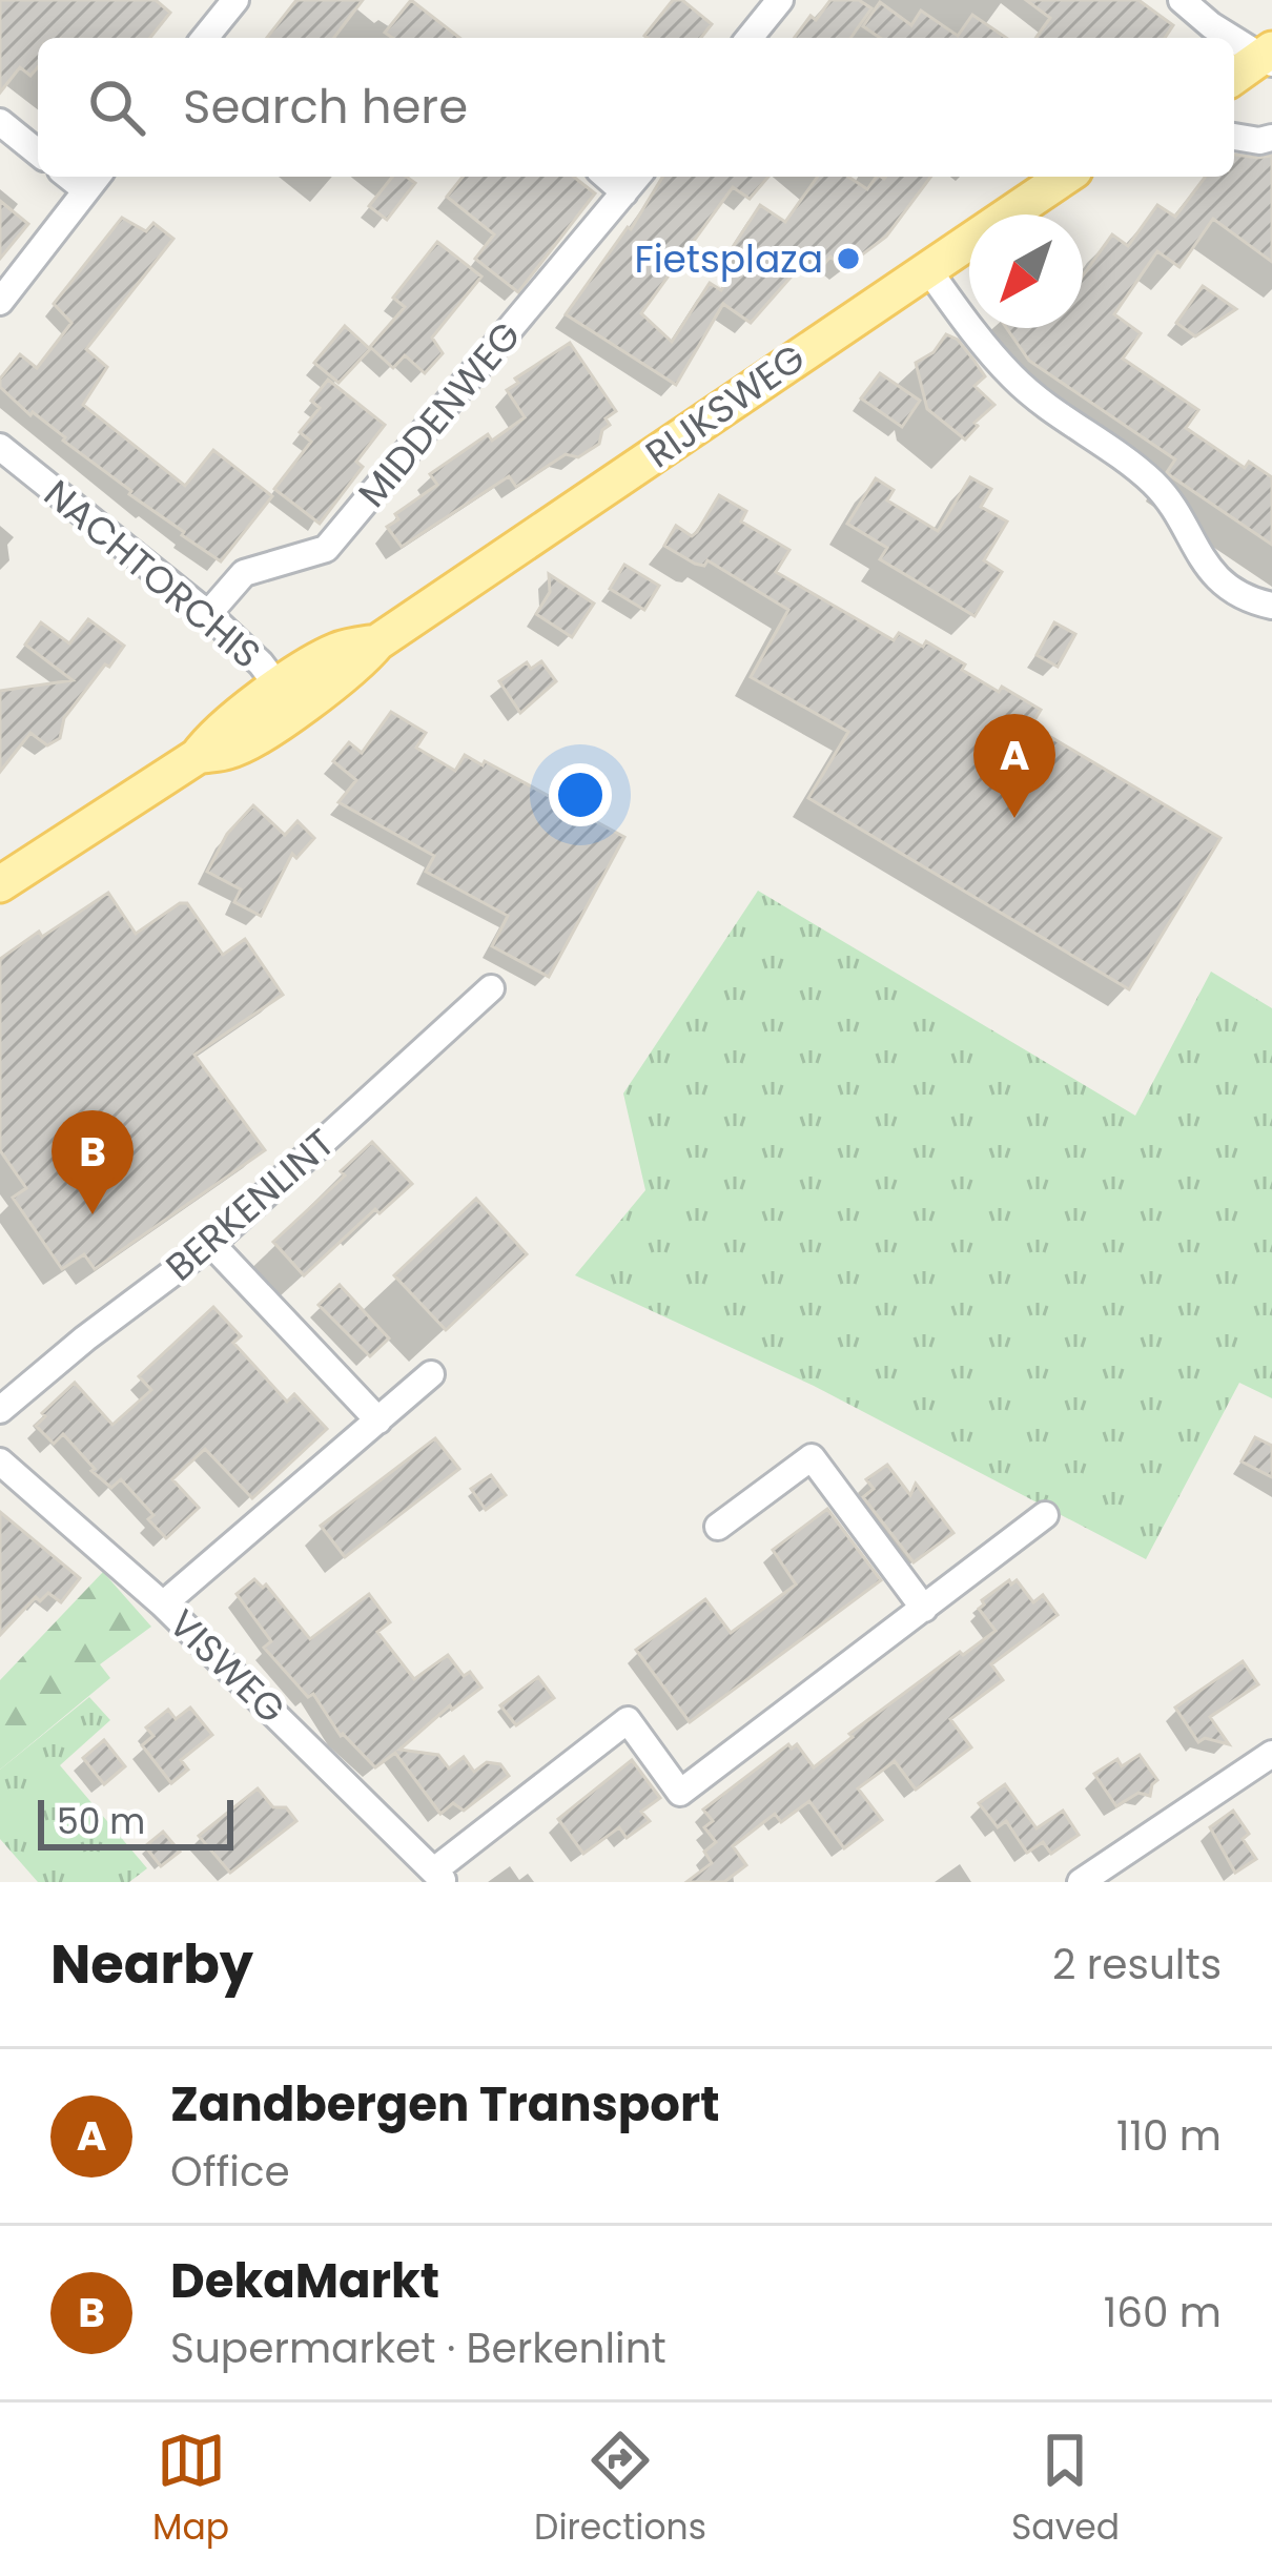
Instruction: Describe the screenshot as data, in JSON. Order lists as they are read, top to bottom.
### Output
{
  "streets": {
    "main road": ["RIJKSWEG"],
    "street": [
      "MIDDENWEG",
      "NACHTORCHIS",
      "BERKENLINT",
      "VISWEG"
    ]
  },
  "crossings": [
    ["RIJKSWEG", "NACHTORCHIS"],
    ["MIDDENWEG", "NACHTORCHIS"]
  ],
  "places": ["Fietsplaza"],
  "scale_bar": "50 m",
  "north": "bottom left",
  "page": {
    "search": "Search here",
    "pins": ["A", "B"],
    "scale": "50 m",
    "heading": ["Nearby", "2 results"],
    "list": [
      {
        "mark": "A",
        "name": "Zandbergen Transport",
        "note": "Office",
        "value": "110 m"
      },
      {
        "mark": "B",
        "name": "DekaMarkt",
        "note": "Supermarket · Berkenlint",
        "value": "160 m"
      }
    ],
    "nav": ["Map", "Directions", "Saved"]
  }
}
